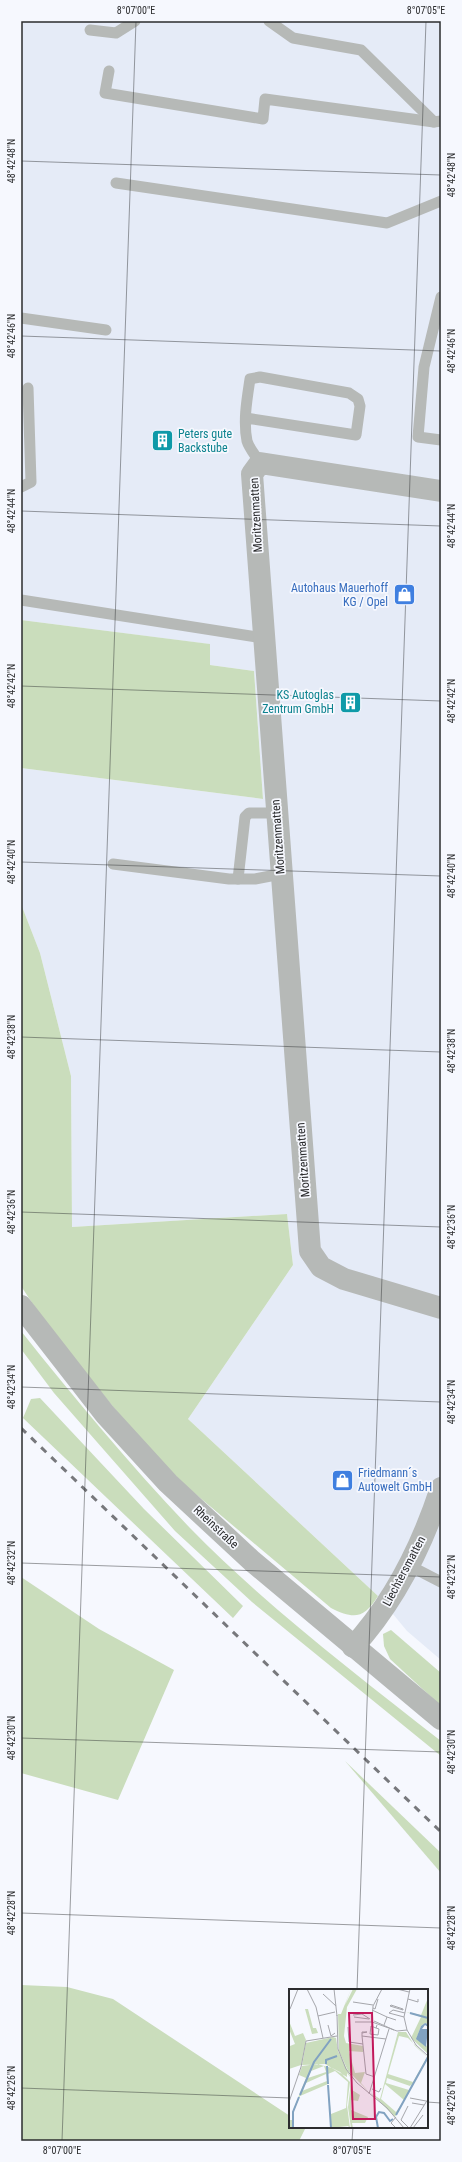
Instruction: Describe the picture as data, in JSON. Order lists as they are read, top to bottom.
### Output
{
  "streets": {
    "street": ["Moritzenmatten", "Rheinstraße", "Liechtersmatten"]
  },
  "crossings": [
    ["Rheinstraße", "Liechtersmatten"]
  ],
  "places": {
    "building": ["Peters gute Backstube", "KS Autoglas Zentrum GmbH"],
    "shop": ["Autohaus Mauerhoff KG / Opel", "Friedmann´s Autowelt GmbH"]
  },
  "coordinates": [
    "8°07'00\"E",
    "8°07'05\"E",
    "48°42'48\"N",
    "48°42'46\"N",
    "48°42'44\"N",
    "48°42'42\"N",
    "48°42'40\"N",
    "48°42'38\"N",
    "48°42'36\"N",
    "48°42'34\"N",
    "48°42'32\"N",
    "48°42'30\"N",
    "48°42'28\"N",
    "48°42'26\"N"
  ]
}
